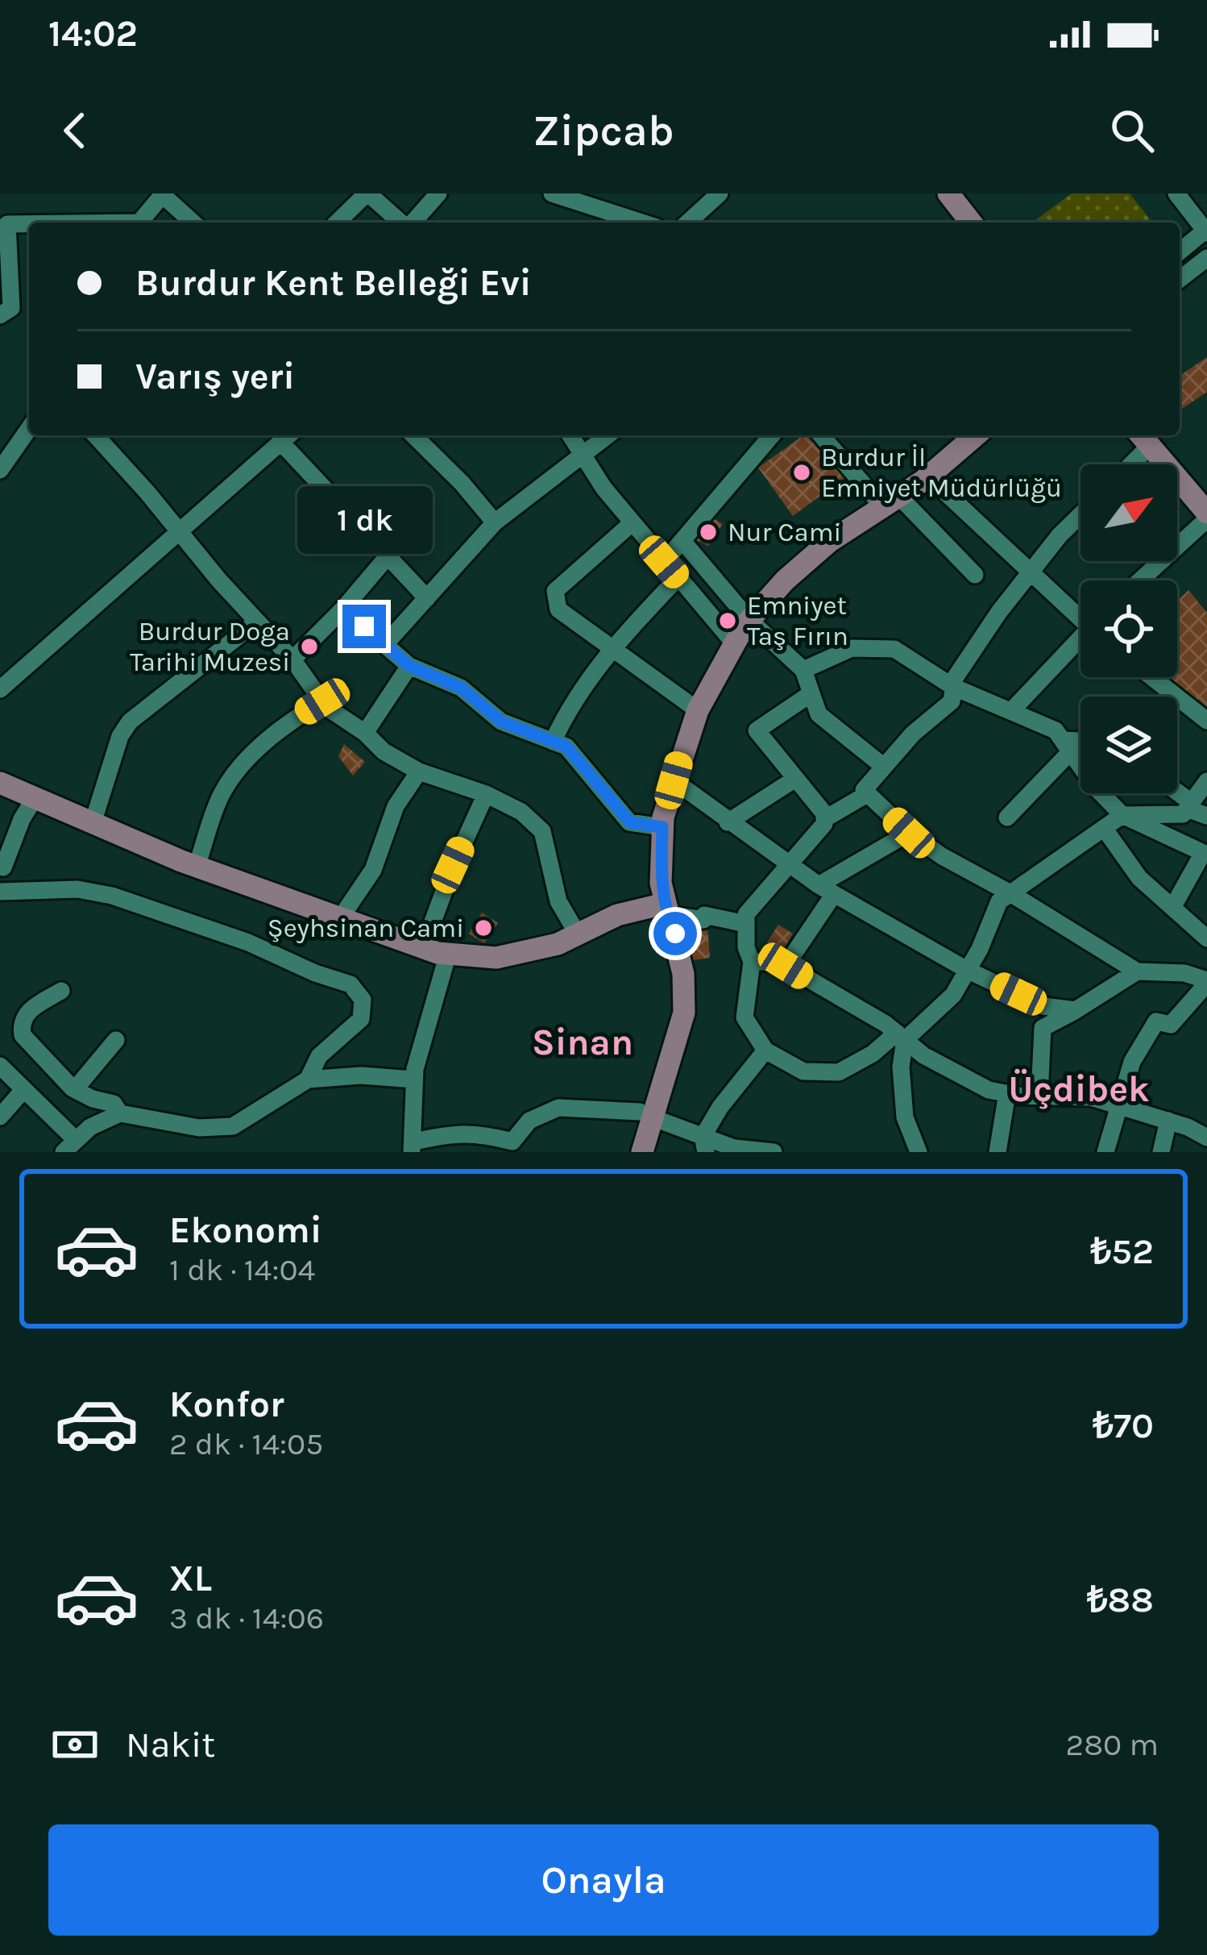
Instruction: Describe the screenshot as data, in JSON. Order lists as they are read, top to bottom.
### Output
{
  "districts": ["Sinan", "Üçdibek"],
  "places": [
    "Burdur İl Emniyet Müdürlüğü",
    "Nur Cami",
    "Emniyet Taş Fırın",
    "Burdur Doga Tarihi Muzesi",
    "Şeyhsinan Cami"
  ],
  "north": "top right",
  "page": {
    "status": "14:02",
    "header": "Zipcab",
    "banner": ["Burdur Kent Belleği Evi", "Varış yeri"],
    "bubble": "1 dk",
    "list": [
      {
        "name": "Ekonomi",
        "note": "1 dk · 14:04",
        "value": "₺52"
      },
      {
        "name": "Konfor",
        "note": "2 dk · 14:05",
        "value": "₺70"
      },
      {
        "name": "XL",
        "note": "3 dk · 14:06",
        "value": "₺88"
      }
    ],
    "pay": ["Nakit", "280 m"],
    "buttons": "Onayla"
  }
}
